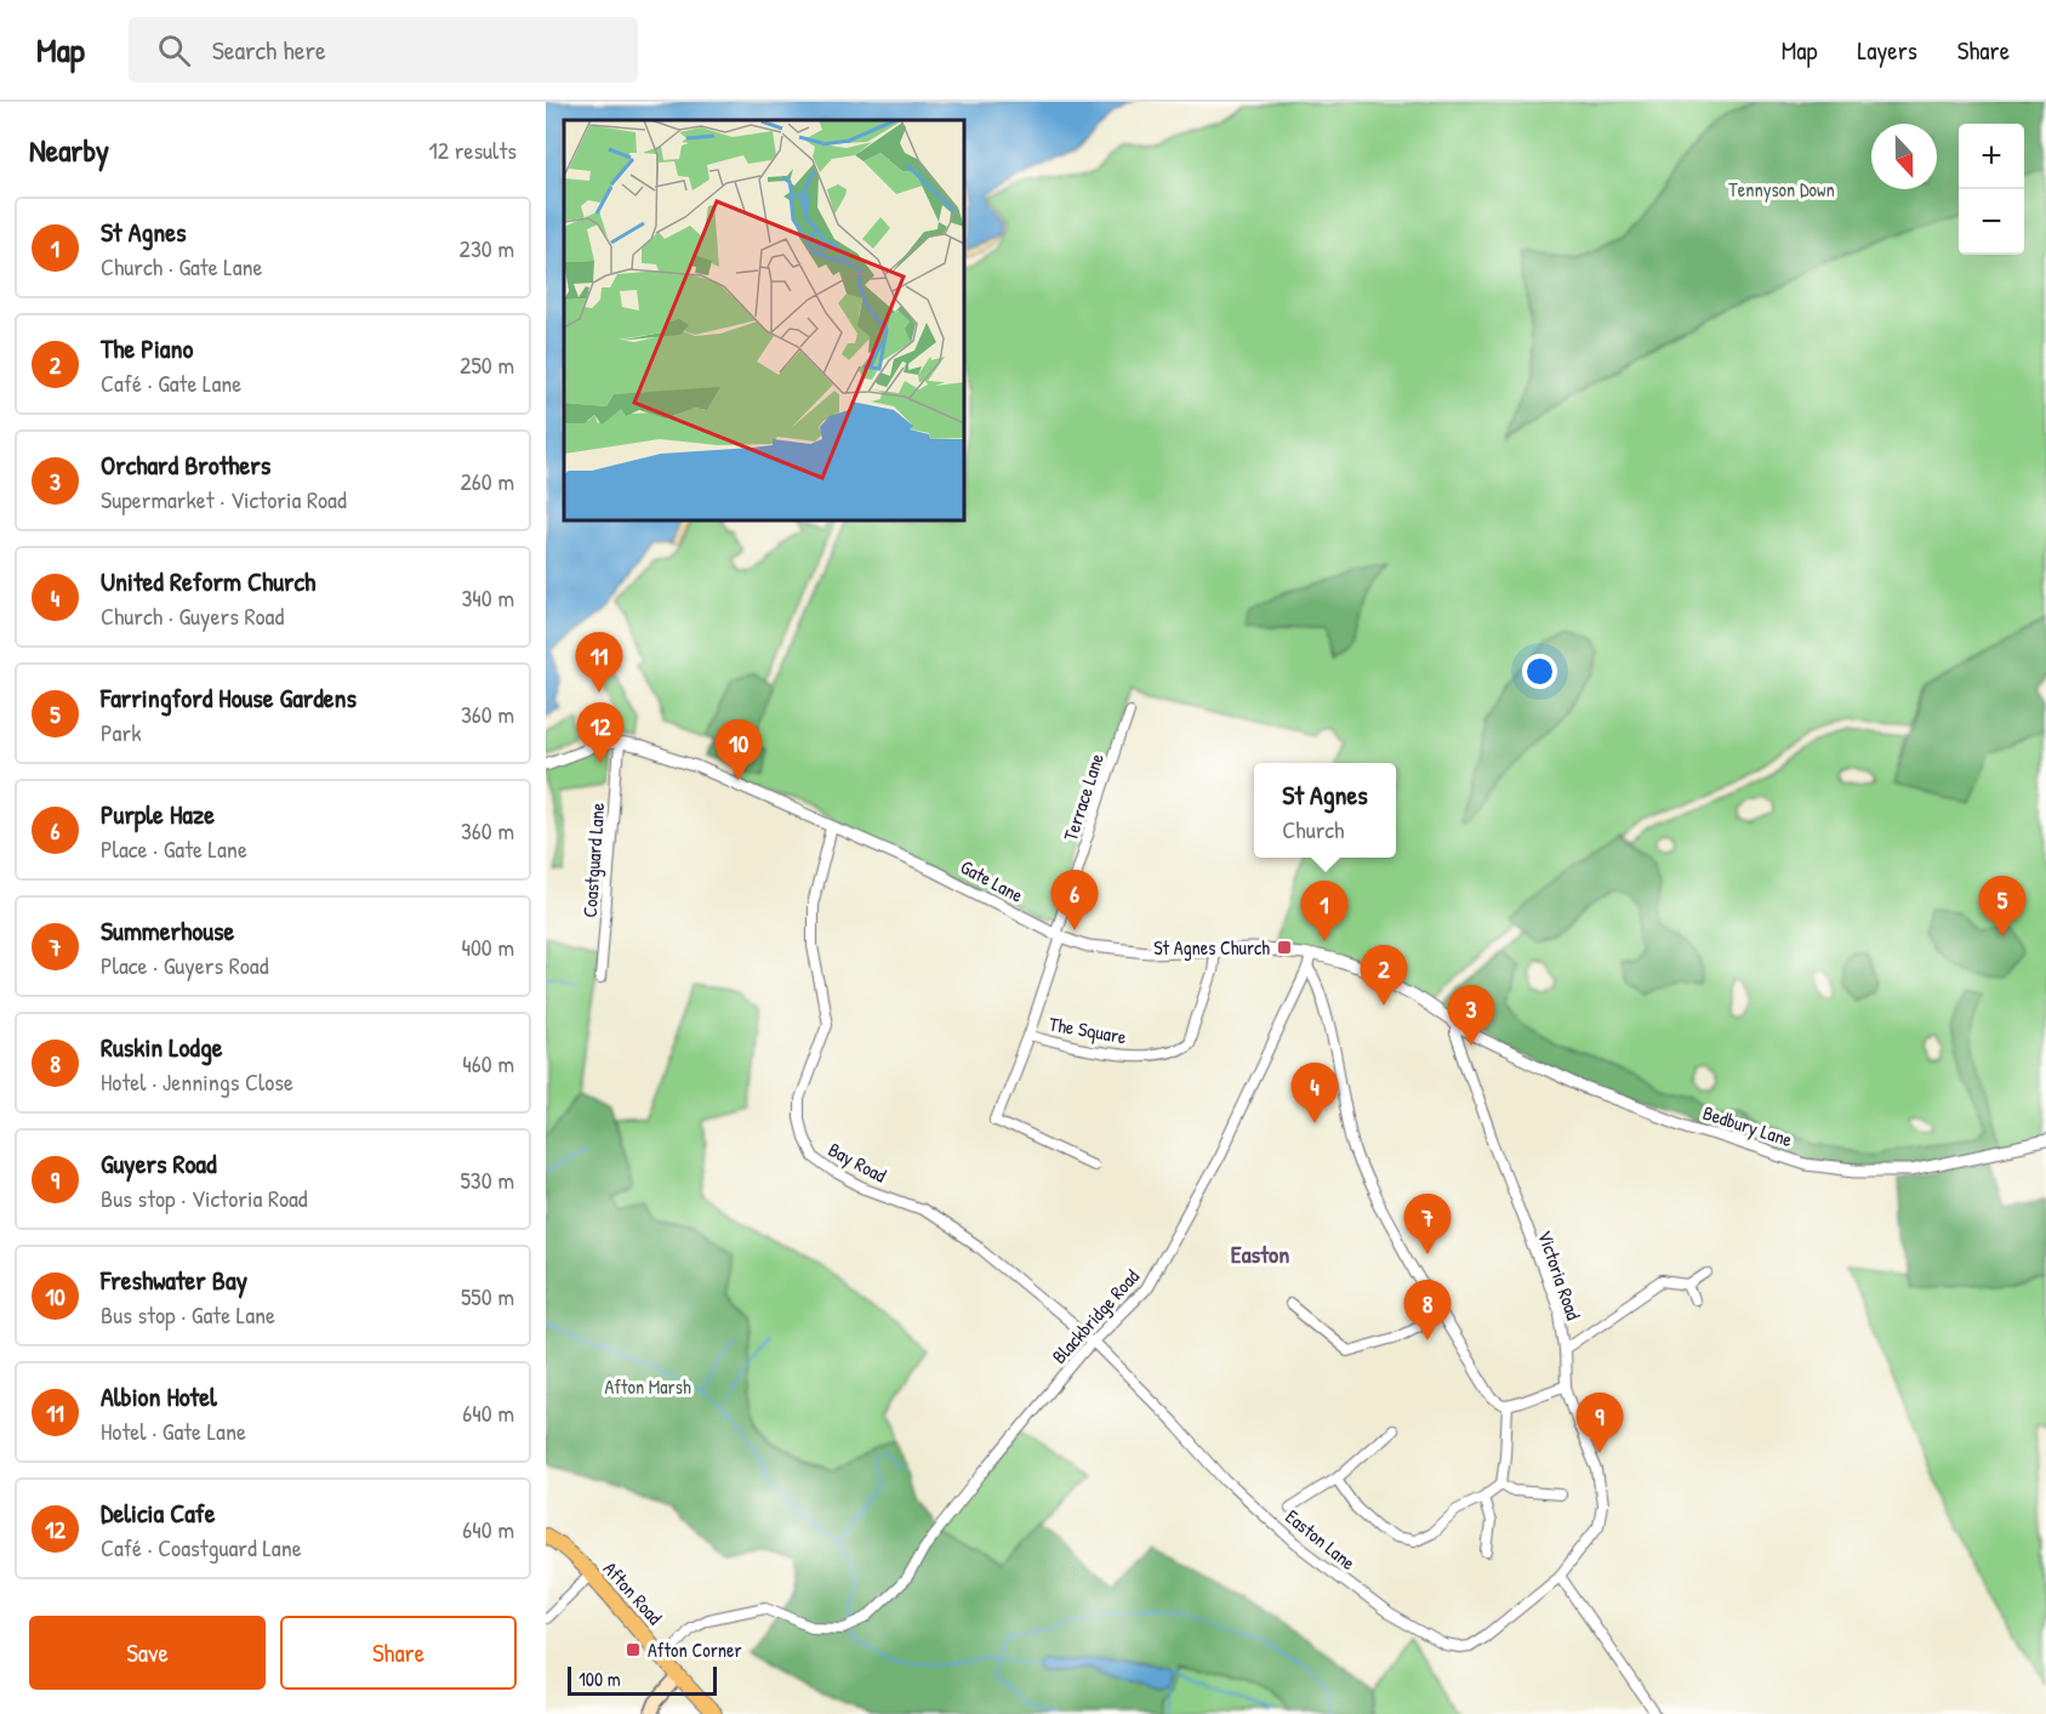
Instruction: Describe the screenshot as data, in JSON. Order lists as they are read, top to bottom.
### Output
{
  "streets": {
    "main road": ["Afton Road"],
    "street": [
      "Terrace Lane",
      "Coastguard Lane",
      "Gate Lane",
      "The Square",
      "Bedbury Lane",
      "Bay Road",
      "Victoria Road",
      "Blackbridge Road",
      "Easton Lane"
    ]
  },
  "crossings": [
    ["Terrace Lane", "Gate Lane"],
    ["Terrace Lane", "The Square"],
    ["Coastguard Lane", "Gate Lane"],
    ["Gate Lane", "The Square"],
    ["Gate Lane", "Bedbury Lane"],
    ["Gate Lane", "Bay Road"],
    ["Gate Lane", "Victoria Road"],
    ["Gate Lane", "Blackbridge Road"],
    ["Bedbury Lane", "Victoria Road"],
    ["Bay Road", "Blackbridge Road"],
    ["Bay Road", "Easton Lane"],
    ["Victoria Road", "Easton Lane"],
    ["Blackbridge Road", "Easton Lane"],
    ["Blackbridge Road", "Afton Road"]
  ],
  "districts": ["Easton"],
  "parks": ["Tennyson Down", "Afton Marsh"],
  "places": {
    "transit": ["St Agnes Church", "Afton Corner"]
  },
  "scale_bar": "100 m",
  "north": "bottom",
  "page": {
    "header": "Map",
    "search": "Search here",
    "nav": ["Map", "Layers", "Share"],
    "heading": ["Nearby", "12 results"],
    "map_buttons": ["+", "−"],
    "list": [
      {
        "mark": "1",
        "name": "St Agnes",
        "note": "Church · Gate Lane",
        "value": "230 m"
      },
      {
        "mark": "2",
        "name": "The Piano",
        "note": "Café · Gate Lane",
        "value": "250 m"
      },
      {
        "mark": "3",
        "name": "Orchard Brothers",
        "note": "Supermarket · Victoria Road",
        "value": "260 m"
      },
      {
        "mark": "4",
        "name": "United Reform Church",
        "note": "Church · Guyers Road",
        "value": "340 m"
      },
      {
        "mark": "5",
        "name": "Farringford House Gardens",
        "note": "Park",
        "value": "360 m"
      },
      {
        "mark": "6",
        "name": "Purple Haze",
        "note": "Place · Gate Lane",
        "value": "360 m"
      },
      {
        "mark": "7",
        "name": "Summerhouse",
        "note": "Place · Guyers Road",
        "value": "400 m"
      },
      {
        "mark": "8",
        "name": "Ruskin Lodge",
        "note": "Hotel · Jennings Close",
        "value": "460 m"
      },
      {
        "mark": "9",
        "name": "Guyers Road",
        "note": "Bus stop · Victoria Road",
        "value": "530 m"
      },
      {
        "mark": "10",
        "name": "Freshwater Bay",
        "note": "Bus stop · Gate Lane",
        "value": "550 m"
      },
      {
        "mark": "11",
        "name": "Albion Hotel",
        "note": "Hotel · Gate Lane",
        "value": "640 m"
      },
      {
        "mark": "12",
        "name": "Delicia Cafe",
        "note": "Café · Coastguard Lane",
        "value": "640 m"
      }
    ],
    "pins": [
      "11",
      "12",
      "10",
      "6",
      "5",
      "1",
      "2",
      "3",
      "4",
      "7",
      "8",
      "9"
    ],
    "popup": ["St Agnes", "Church"],
    "buttons": ["Save", "Share"],
    "scale": "100 m"
  }
}
